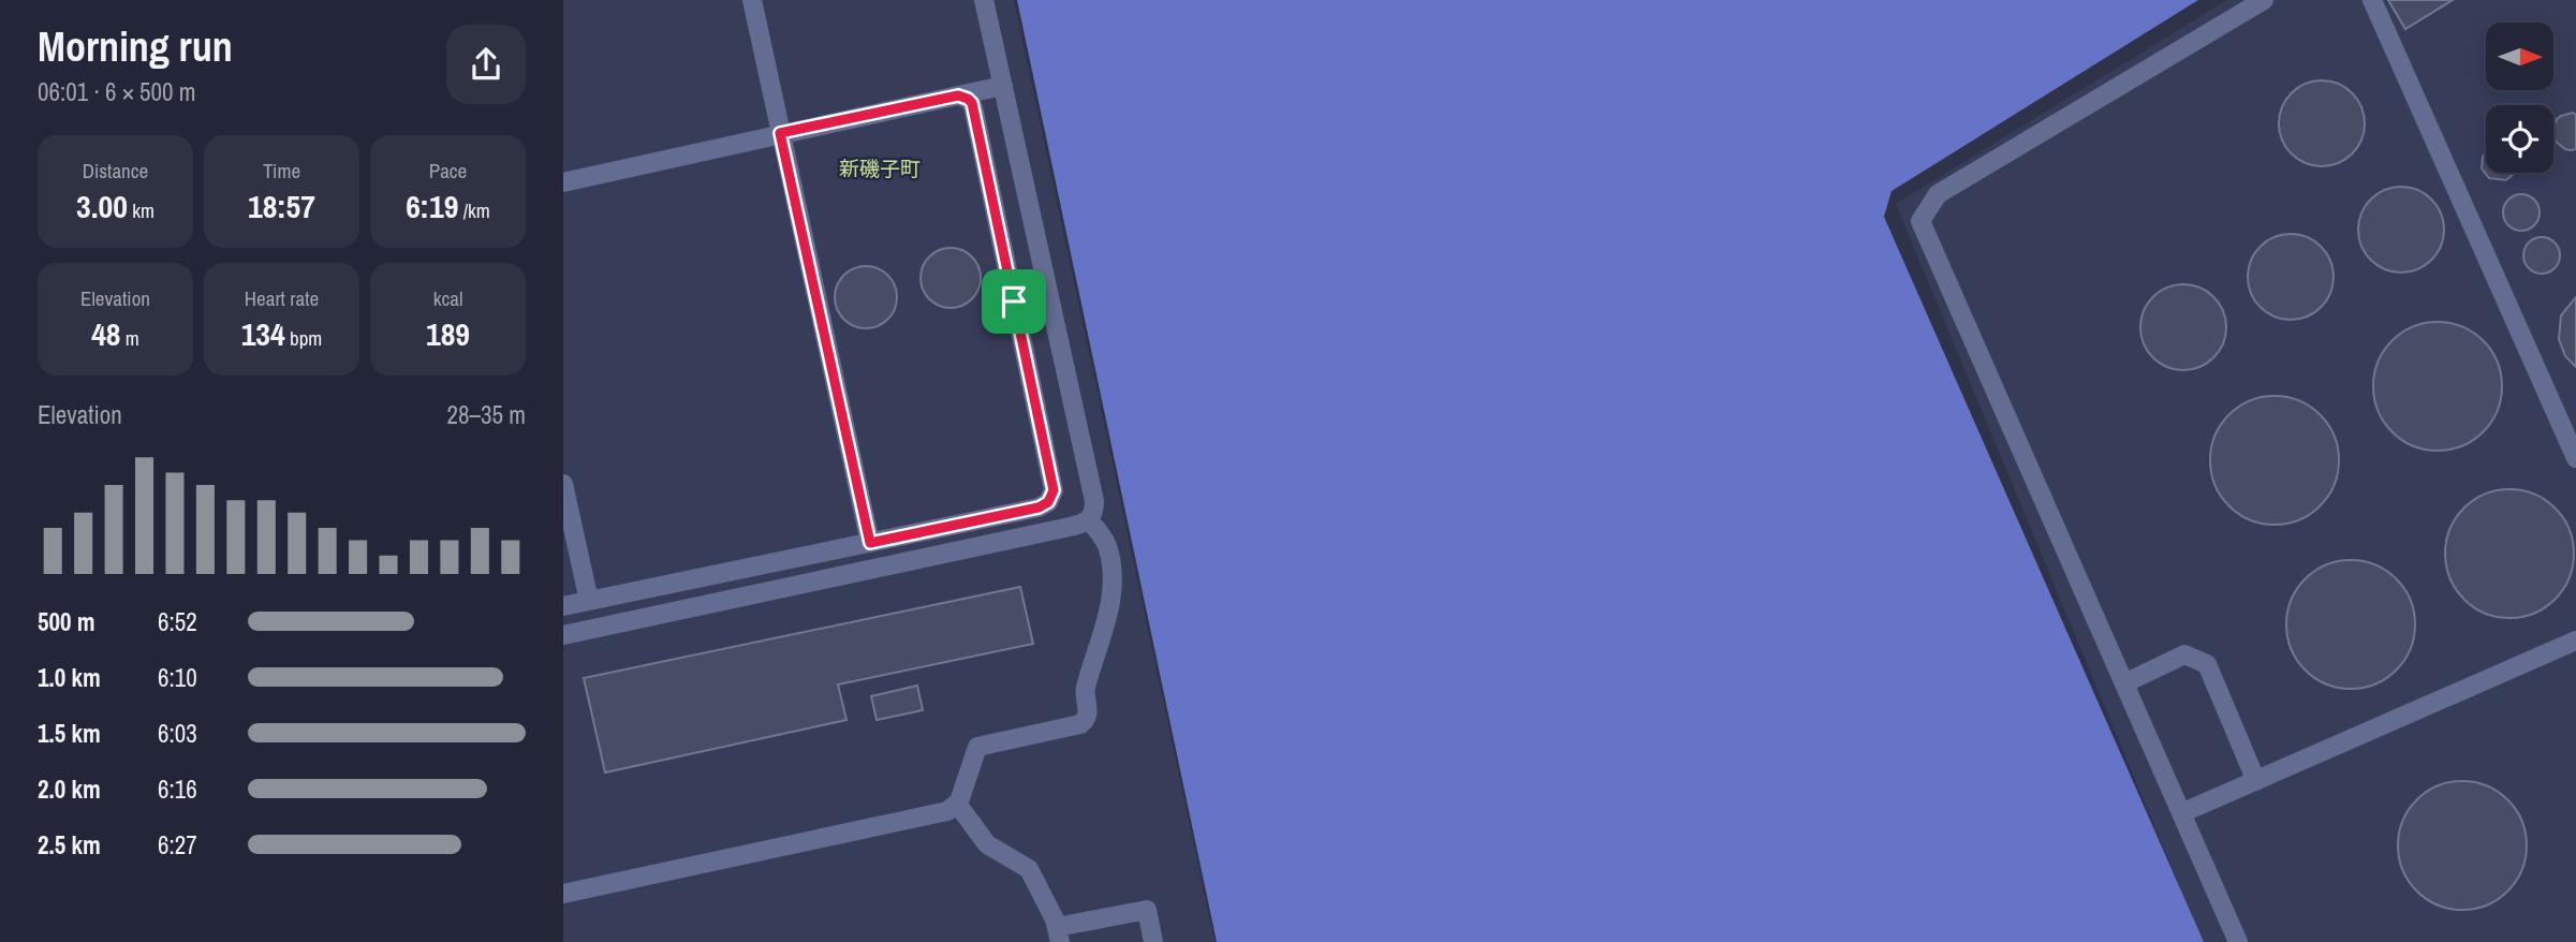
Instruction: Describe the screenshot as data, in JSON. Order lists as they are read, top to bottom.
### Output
{
  "districts": ["新磯子町"],
  "north": "right",
  "page": {
    "heading": ["Morning run", "06:01 · 6 × 500 m"],
    "stats": [
      ["Distance", "3.00 km"],
      ["Time", "18:57"],
      ["Pace", "6:19 /km"],
      ["Elevation", "48 m"],
      ["Heart rate", "134 bpm"],
      ["kcal", "189"]
    ],
    "chart": ["Elevation", "28–35 m"],
    "list": [
      {
        "name": "500 m",
        "note": "6:52"
      },
      {
        "name": "1.0 km",
        "note": "6:10"
      },
      {
        "name": "1.5 km",
        "note": "6:03"
      },
      {
        "name": "2.0 km",
        "note": "6:16"
      },
      {
        "name": "2.5 km",
        "note": "6:27"
      }
    ]
  }
}
